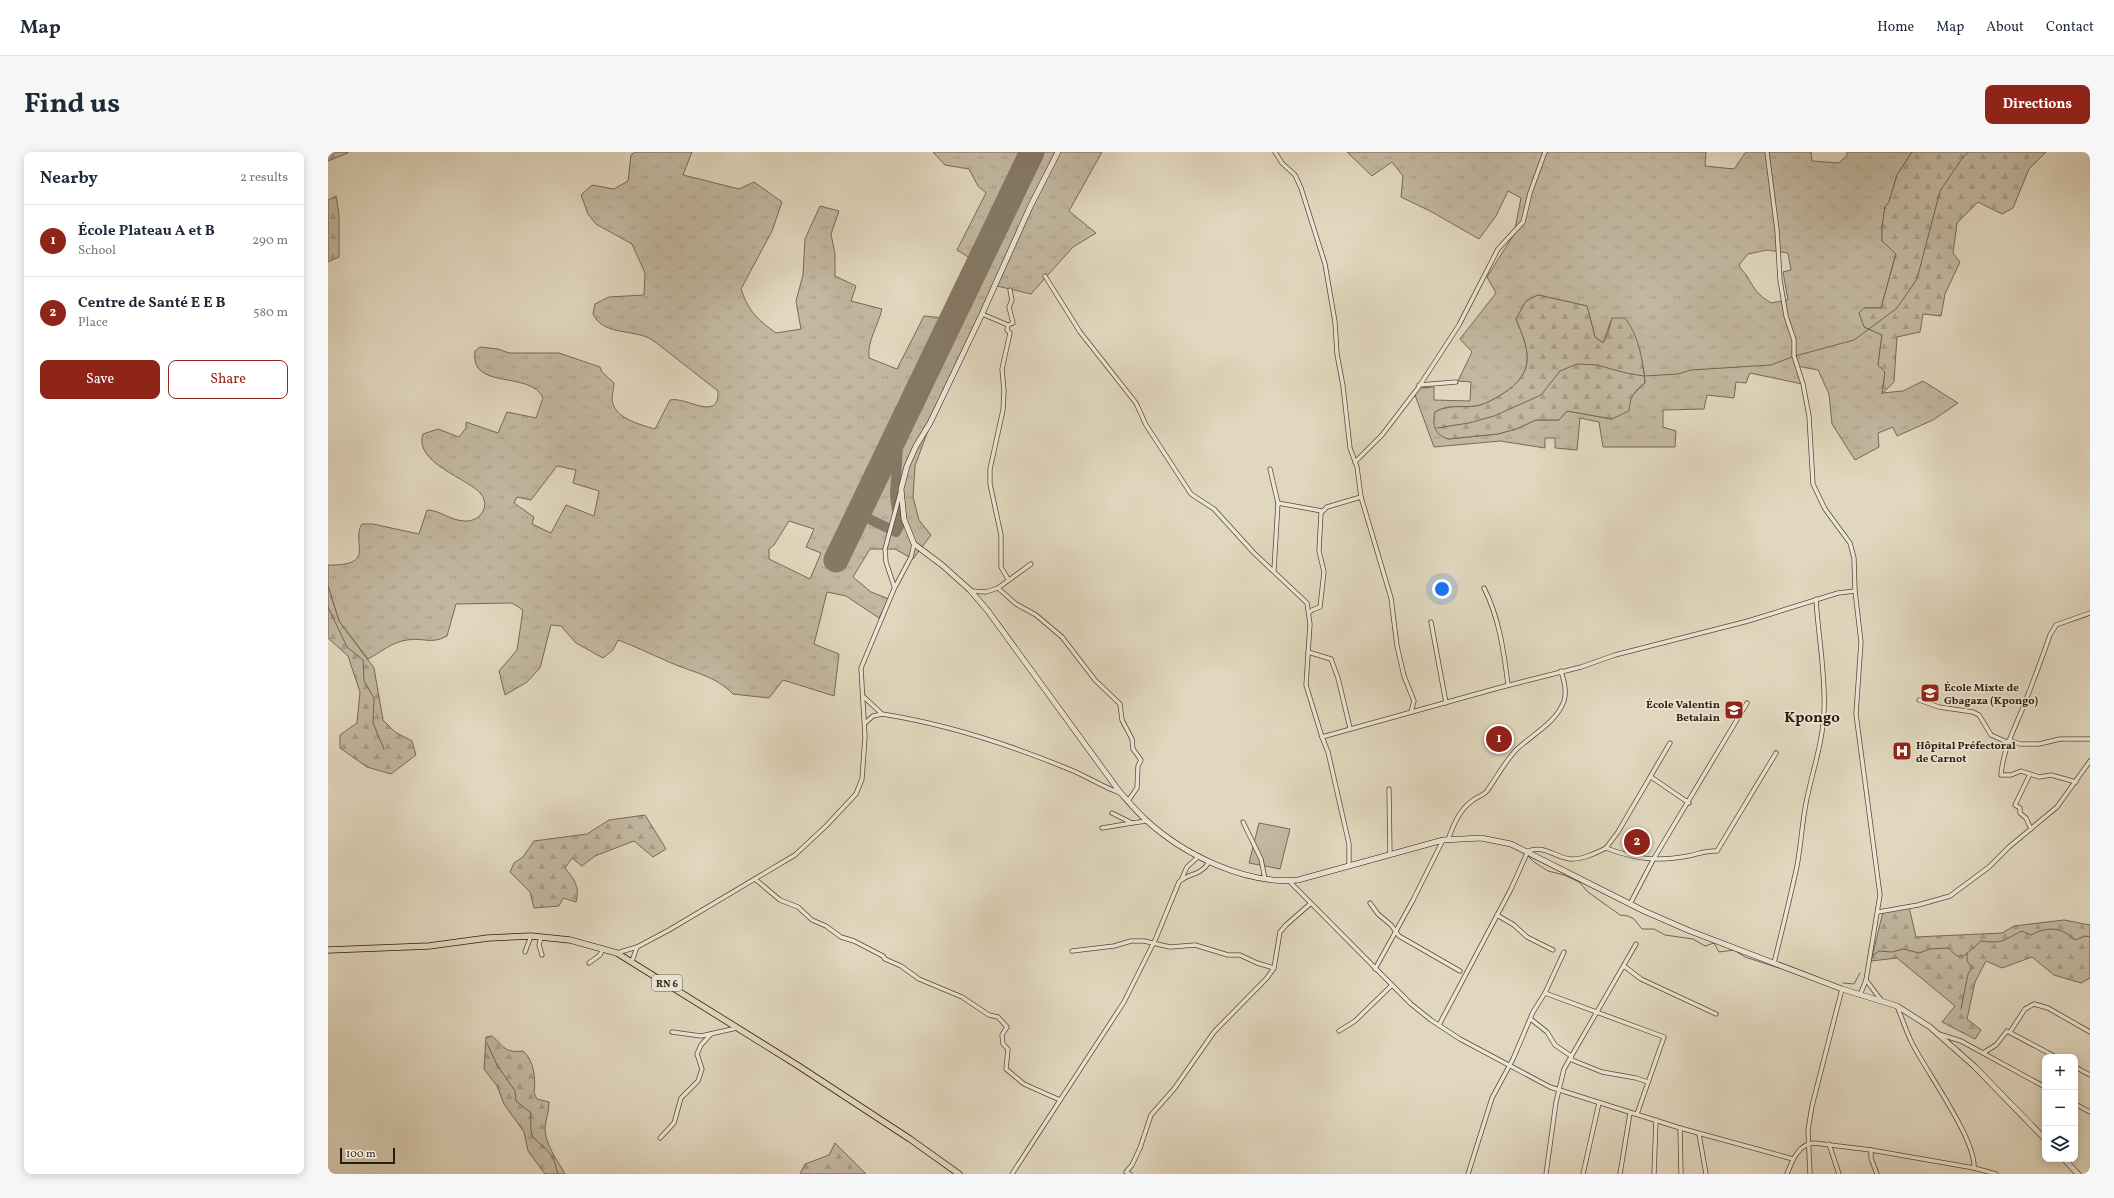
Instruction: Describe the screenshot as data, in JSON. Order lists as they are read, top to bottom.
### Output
{
  "streets": {
    "main road": ["RN 6"]
  },
  "districts": ["Kpongo"],
  "places": {
    "school or university": ["École Mixte de Gbagaza (Kpongo)", "École Valentin Betalain"],
    "hospital": ["Hôpital Préfectoral de Carnot"]
  },
  "scale_bar": "100 m",
  "page": {
    "header": "Map",
    "nav": [
      "Home",
      "Map",
      "About",
      "Contact"
    ],
    "title": "Find us",
    "buttons": [
      "Directions",
      ["Save", "Share"]
    ],
    "heading": ["Nearby", "2 results"],
    "list": [
      {
        "mark": "1",
        "name": "École Plateau A et B",
        "note": "School",
        "value": "290 m"
      },
      {
        "mark": "2",
        "name": "Centre de Santé E E B",
        "note": "Place",
        "value": "580 m"
      }
    ],
    "pins": ["1", "2"],
    "map_buttons": ["+", "−"],
    "scale": "100 m"
  }
}
